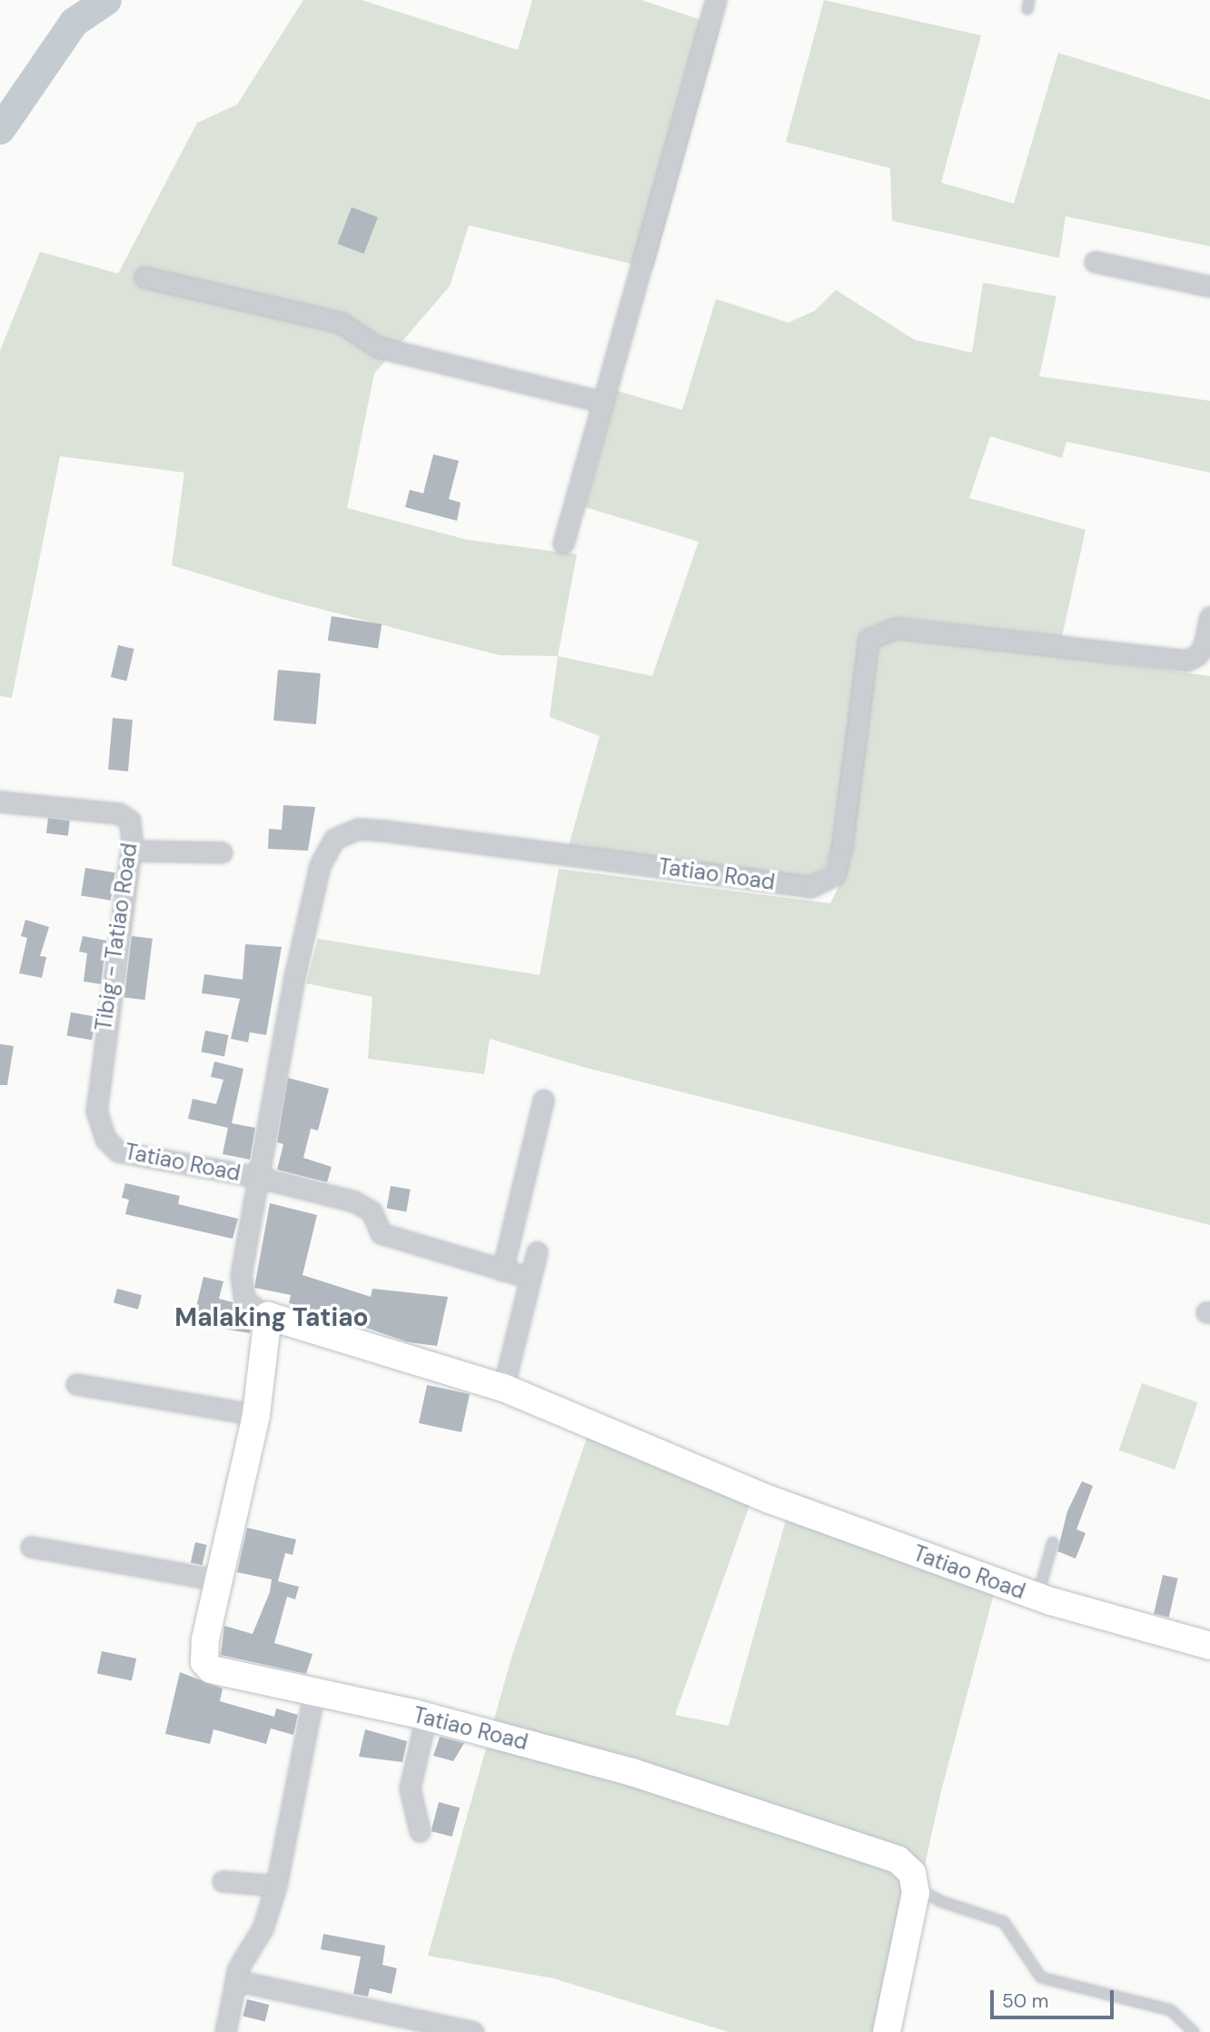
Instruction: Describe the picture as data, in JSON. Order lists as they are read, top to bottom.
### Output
{
  "streets": {
    "street": ["Tatiao Road", "Tibig - Tatiao Road"]
  },
  "crossings": [
    ["Tatiao Road", "Tibig - Tatiao Road"]
  ],
  "districts": ["Malaking Tatiao"],
  "scale_bar": "50 m"
}
